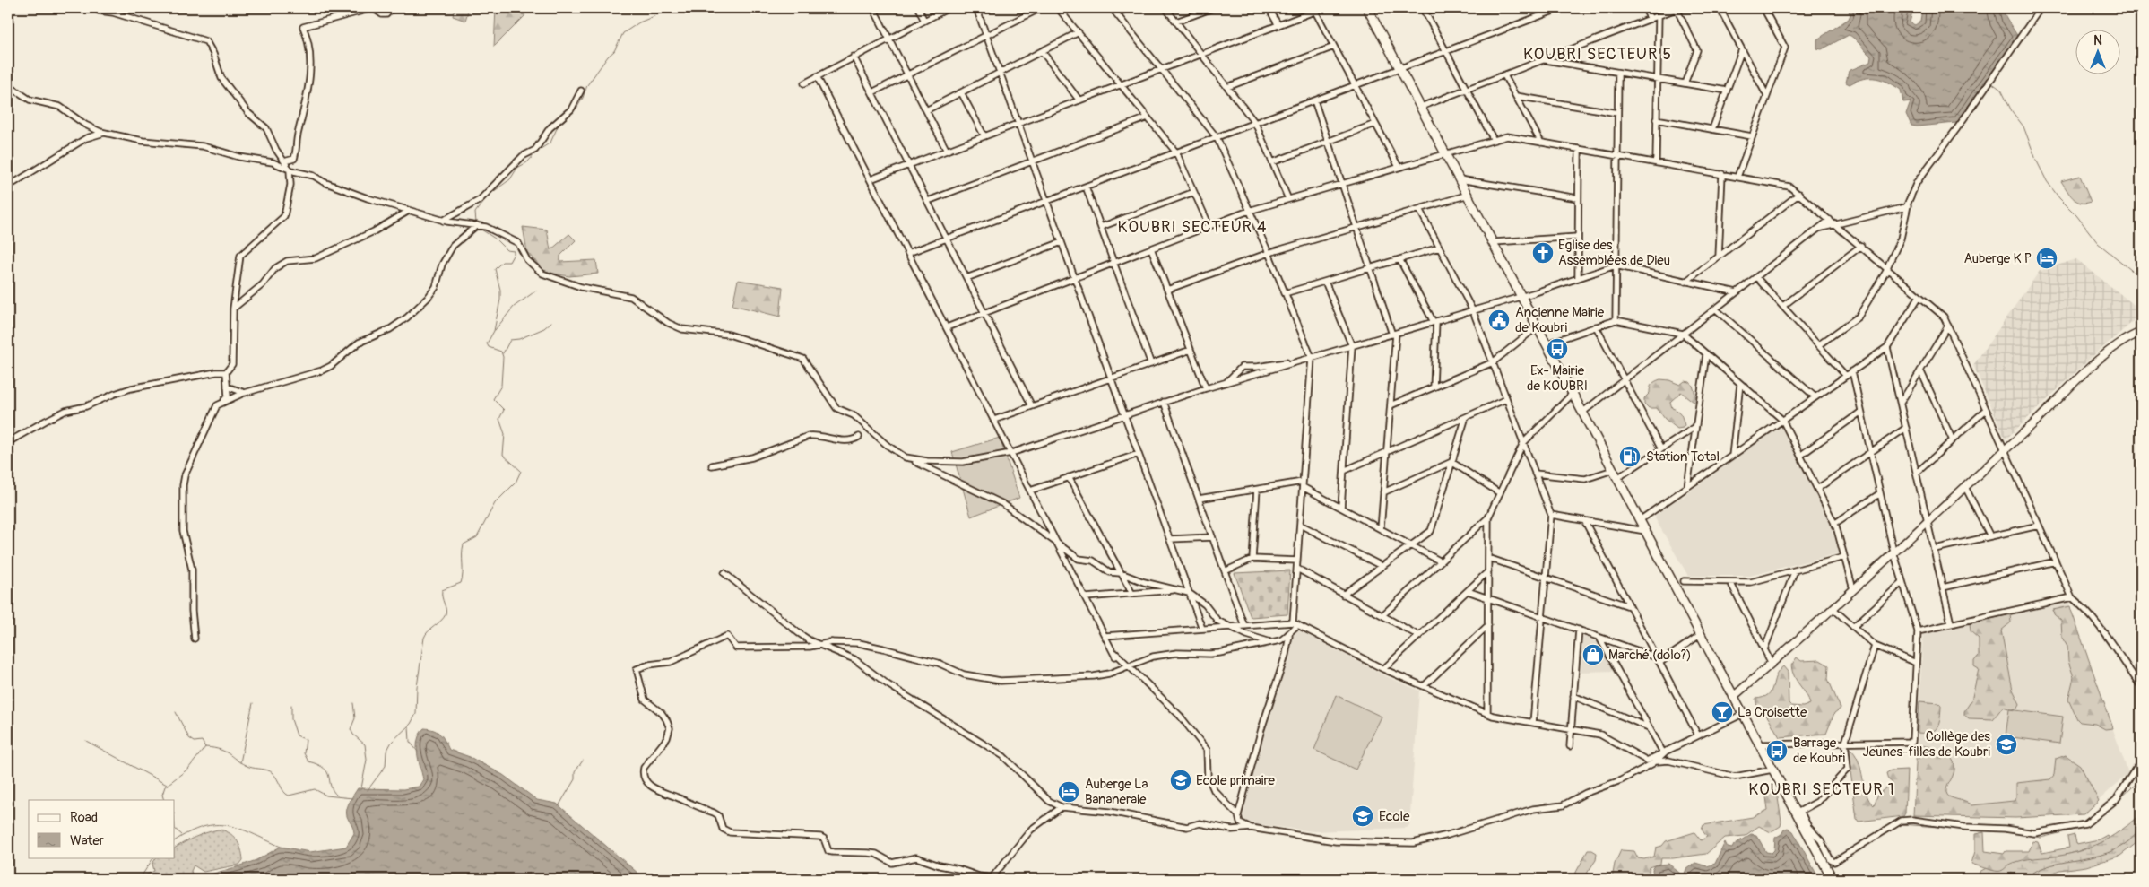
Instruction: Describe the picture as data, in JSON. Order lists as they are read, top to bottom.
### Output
{
  "districts": ["KOUBRI SECTEUR 5", "KOUBRI SECTEUR 4", "KOUBRI SECTEUR 1"],
  "places": {
    "church": ["Eglise des Assemblées de Dieu"],
    "hotel": ["Auberge K P", "Auberge La Bananeraie"],
    "public building": ["Ancienne Mairie de Koubri"],
    "bus stop": ["Ex- Mairie de KOUBRI", "Barrage de Koubri"],
    "fuel station": ["Station Total"],
    "shop": ["Marché (dolo?)"],
    "bar": ["La Croisette"],
    "school or university": ["Collège des Jeunes-filles de Koubri", "Ecole primaire", "Ecole"]
  },
  "legend": ["Road", "Water"],
  "north": "top"
}
